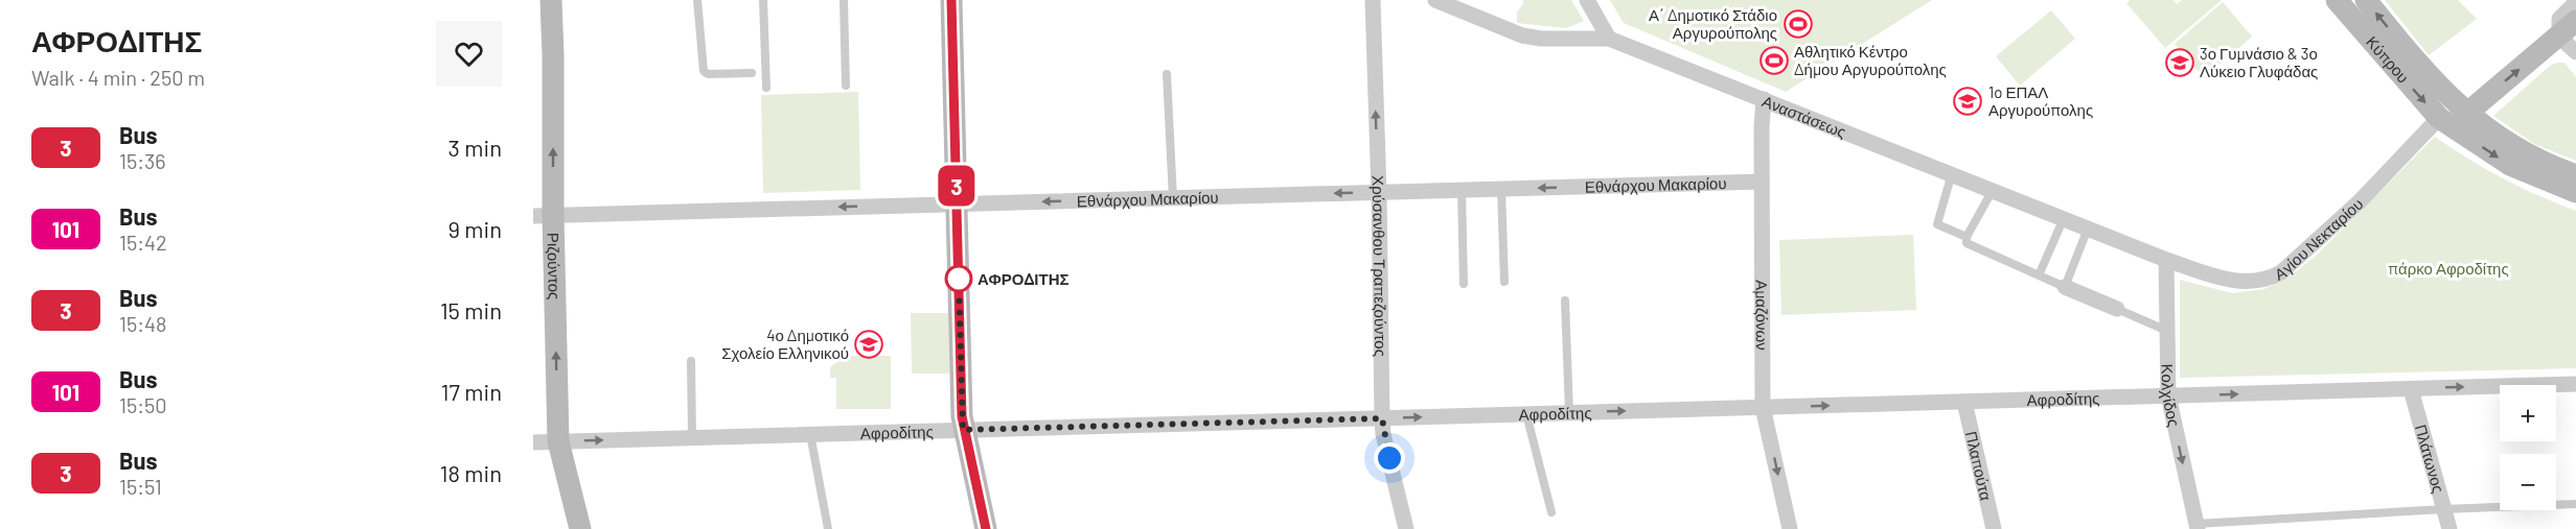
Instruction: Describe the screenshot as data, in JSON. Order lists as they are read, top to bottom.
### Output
{
  "streets": {
    "street": [
      "Κύπρου",
      "Αναστάσεως",
      "Εθνάρχου Μακαρίου",
      "Αγίου Νεκταρίου",
      "Ριζούντος",
      "Χρύσανθου Τραπεζούντος",
      "Αμαζόνων",
      "Κολχίδος",
      "Αφροδίτης",
      "Πλάτωνος",
      "Πλαπούτα"
    ]
  },
  "crossings": [
    ["Κύπρου", "Αγίου Νεκταρίου"],
    ["Αναστάσεως", "Αγίου Νεκταρίου"],
    ["Αναστάσεως", "Αμαζόνων"],
    ["Αναστάσεως", "Κολχίδος"],
    ["Εθνάρχου Μακαρίου", "Ριζούντος"],
    ["Εθνάρχου Μακαρίου", "Χρύσανθου Τραπεζούντος"],
    ["Εθνάρχου Μακαρίου", "Αμαζόνων"],
    ["Αγίου Νεκταρίου", "Κολχίδος"],
    ["Ριζούντος", "Αφροδίτης"],
    ["Χρύσανθου Τραπεζούντος", "Αφροδίτης"],
    ["Αμαζόνων", "Αφροδίτης"],
    ["Κολχίδος", "Αφροδίτης"],
    ["Αφροδίτης", "Πλάτωνος"],
    ["Αφροδίτης", "Πλαπούτα"]
  ],
  "one_way": [
    "Εθνάρχου Μακαρίου",
    "Ριζούντος",
    "Χρύσανθου Τραπεζούντος",
    "Κολχίδος",
    "Αφροδίτης"
  ],
  "parks": ["πάρκο Αφροδίτης"],
  "places": {
    "sports": ["Α΄ Δημοτικό Στάδιο Αργυρούπολης", "Αθλητικό Κέντρο Δήμου Αργυρούπολης"],
    "school or university": ["3ο Γυμνάσιο & 3ο Λύκειο Γλυφάδας", "1o ΕΠΑΛ Αργυρούπολης", "4ο Δημοτικό Σχολείο Ελληνικού"],
    "other": ["ΑΦΡΟΔΙΤΗΣ"]
  },
  "lines": ["bus line 3"],
  "page": {
    "heading": ["ΑΦΡΟΔΙΤΗΣ", "Walk · 4 min · 250 m"],
    "on_map": "3",
    "list": [
      {
        "mark": "3",
        "name": "Bus",
        "note": "15:36",
        "value": "3 min"
      },
      {
        "mark": "101",
        "name": "Bus",
        "note": "15:42",
        "value": "9 min"
      },
      {
        "mark": "3",
        "name": "Bus",
        "note": "15:48",
        "value": "15 min"
      },
      {
        "mark": "101",
        "name": "Bus",
        "note": "15:50",
        "value": "17 min"
      },
      {
        "mark": "3",
        "name": "Bus",
        "note": "15:51",
        "value": "18 min"
      }
    ],
    "map_buttons": ["+", "−"]
  }
}
